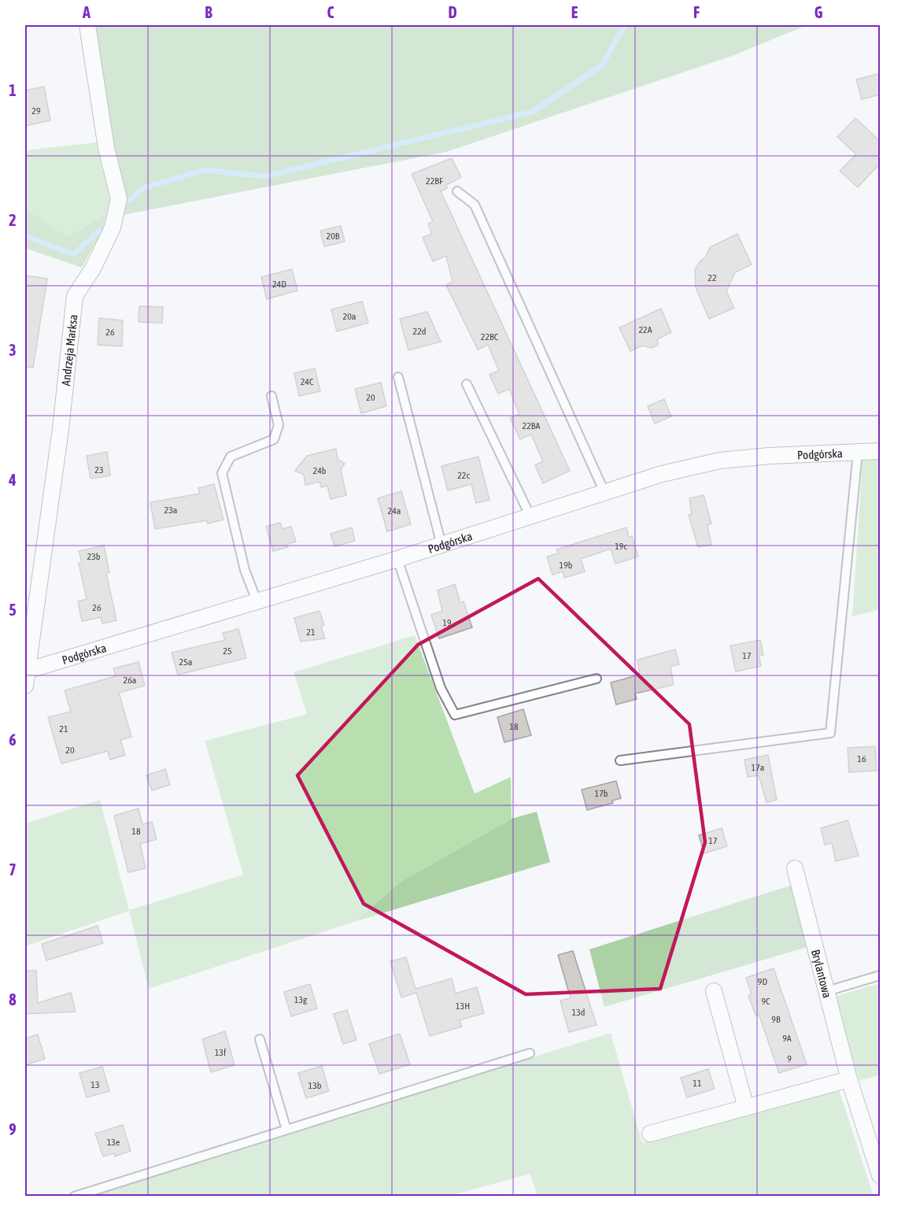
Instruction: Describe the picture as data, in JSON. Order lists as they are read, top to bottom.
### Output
{
  "streets": {
    "street": ["Andrzeja Marksa", "Podgórska", "Brylantowa"]
  },
  "crossings": [
    ["Andrzeja Marksa", "Podgórska"]
  ],
  "house_numbers": [
    "29",
    "22BF",
    "20B",
    "22",
    "24D",
    "20a",
    "22A",
    "22d",
    "26",
    "22BC",
    "24C",
    "20",
    "22BA",
    "23",
    "24b",
    "22c",
    "23a",
    "24a",
    "19c",
    "23b",
    "19b",
    "26",
    "19",
    "21",
    "25",
    "17",
    "25a",
    "26a",
    "18",
    "21",
    "20",
    "16",
    "17a",
    "17b",
    "18",
    "17",
    "9D",
    "13g",
    "9C",
    "13H",
    "13d",
    "9B",
    "9A",
    "13f",
    "9",
    "11",
    "13",
    "13b",
    "13e"
  ],
  "grid": {
    "columns": [
      "A",
      "B",
      "C",
      "D",
      "E",
      "F",
      "G"
    ],
    "rows": [
      "1",
      "2",
      "3",
      "4",
      "5",
      "6",
      "7",
      "8",
      "9"
    ]
  }
}
